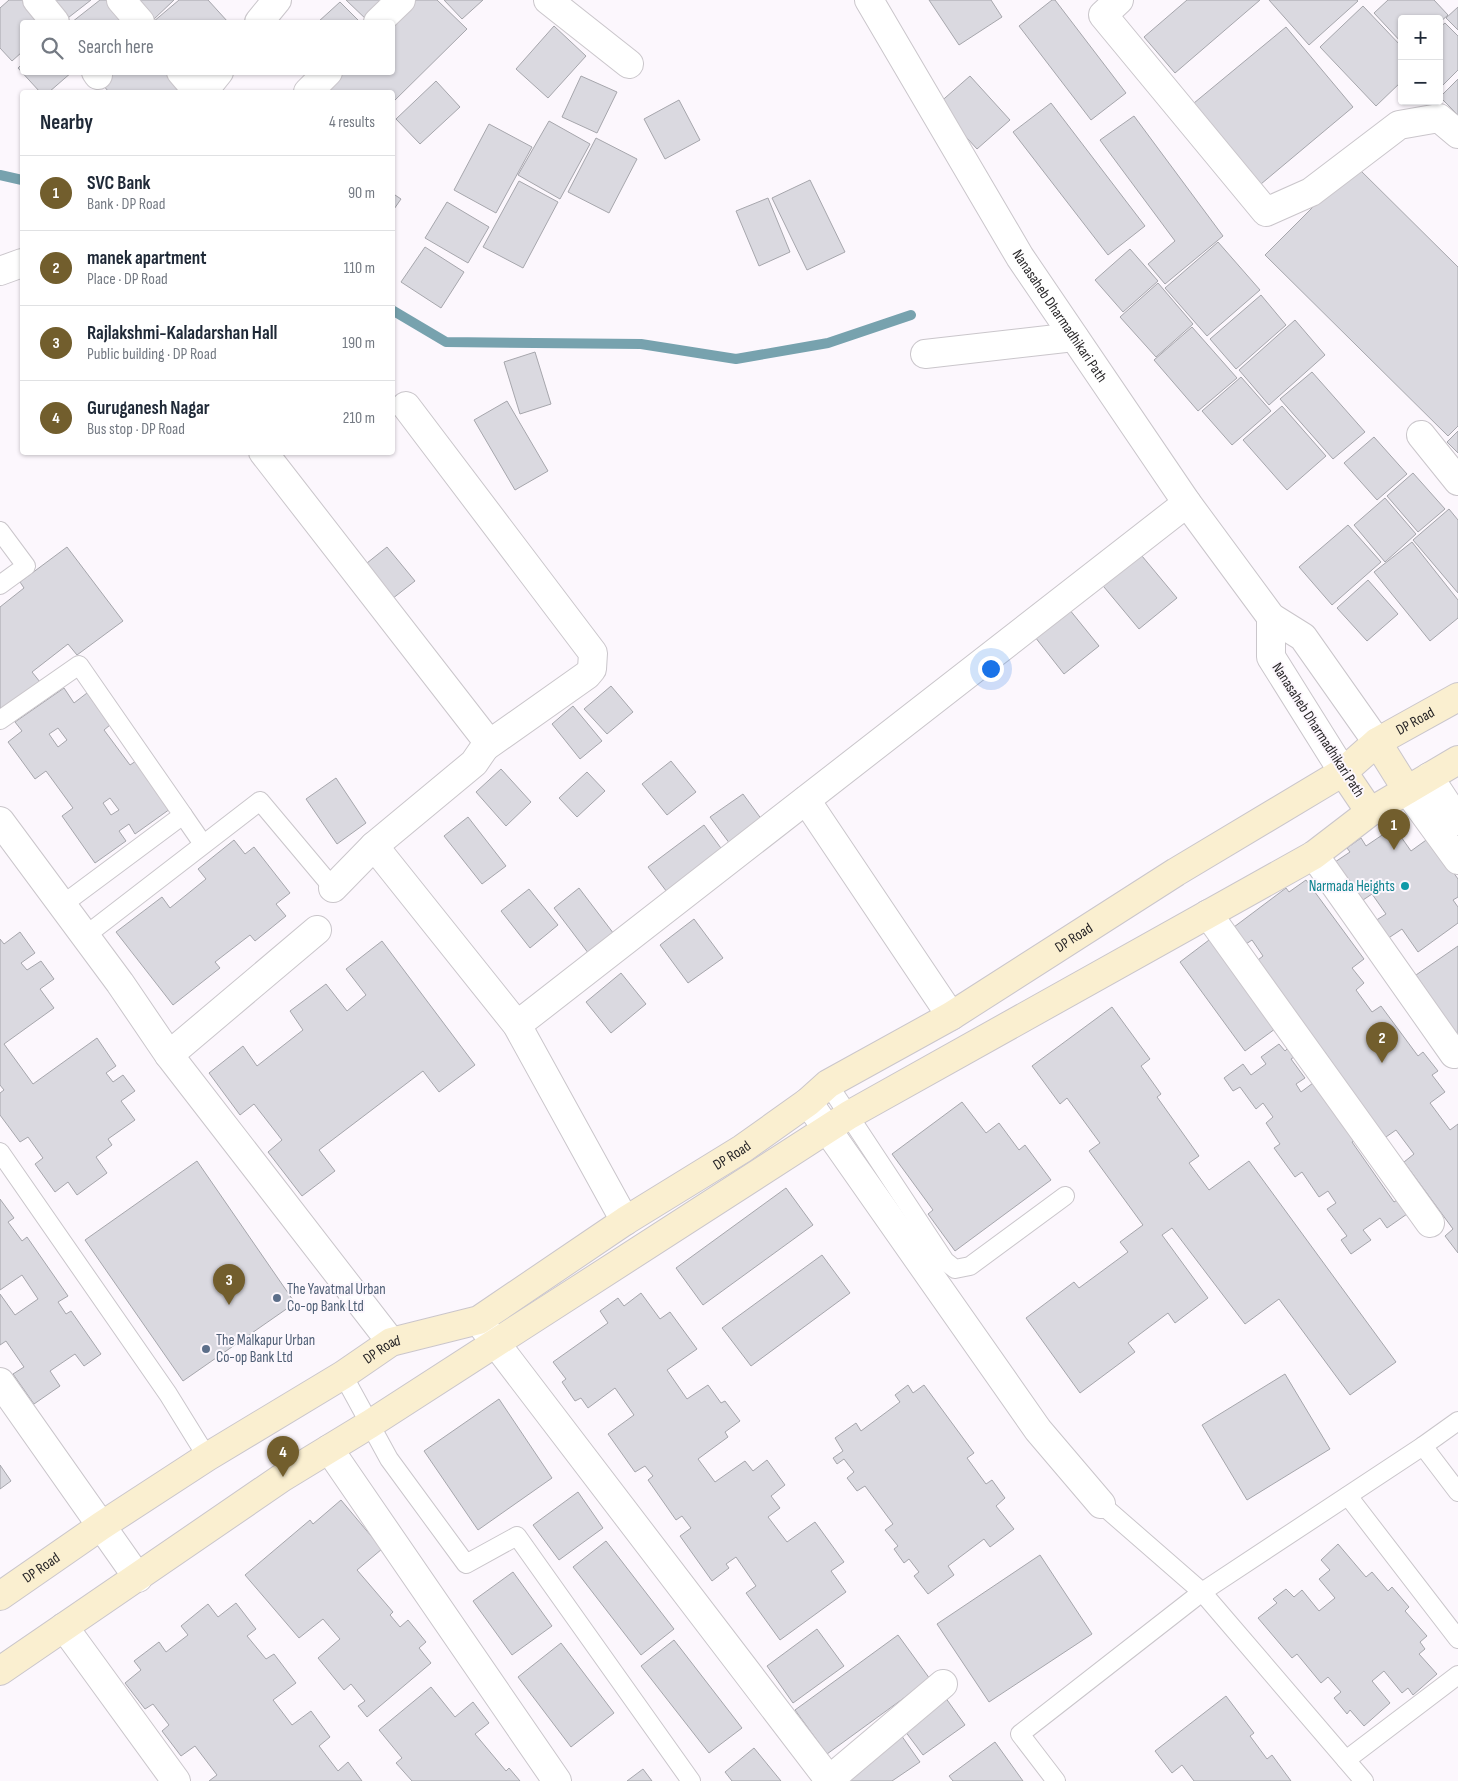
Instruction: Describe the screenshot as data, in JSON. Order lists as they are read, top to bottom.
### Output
{
  "streets": {
    "main road": ["Nanasaheb Dharmadhikari Path", "DP Road"]
  },
  "crossings": [
    ["Nanasaheb Dharmadhikari Path", "DP Road"]
  ],
  "places": ["Narmada Heights", "The Yavatmal Urban Co-op Bank Ltd", "The Malkapur Urban Co-op Bank Ltd"],
  "page": {
    "map_buttons": ["+", "−"],
    "search": "Search here",
    "heading": ["Nearby", "4 results"],
    "list": [
      {
        "mark": "1",
        "name": "SVC Bank",
        "note": "Bank · DP Road",
        "value": "90 m"
      },
      {
        "mark": "2",
        "name": "manek apartment",
        "note": "Place · DP Road",
        "value": "110 m"
      },
      {
        "mark": "3",
        "name": "Rajlakshmi-Kaladarshan Hall",
        "note": "Public building · DP Road",
        "value": "190 m"
      },
      {
        "mark": "4",
        "name": "Guruganesh Nagar",
        "note": "Bus stop · DP Road",
        "value": "210 m"
      }
    ],
    "pins": [
      "1",
      "2",
      "3",
      "4"
    ]
  }
}
